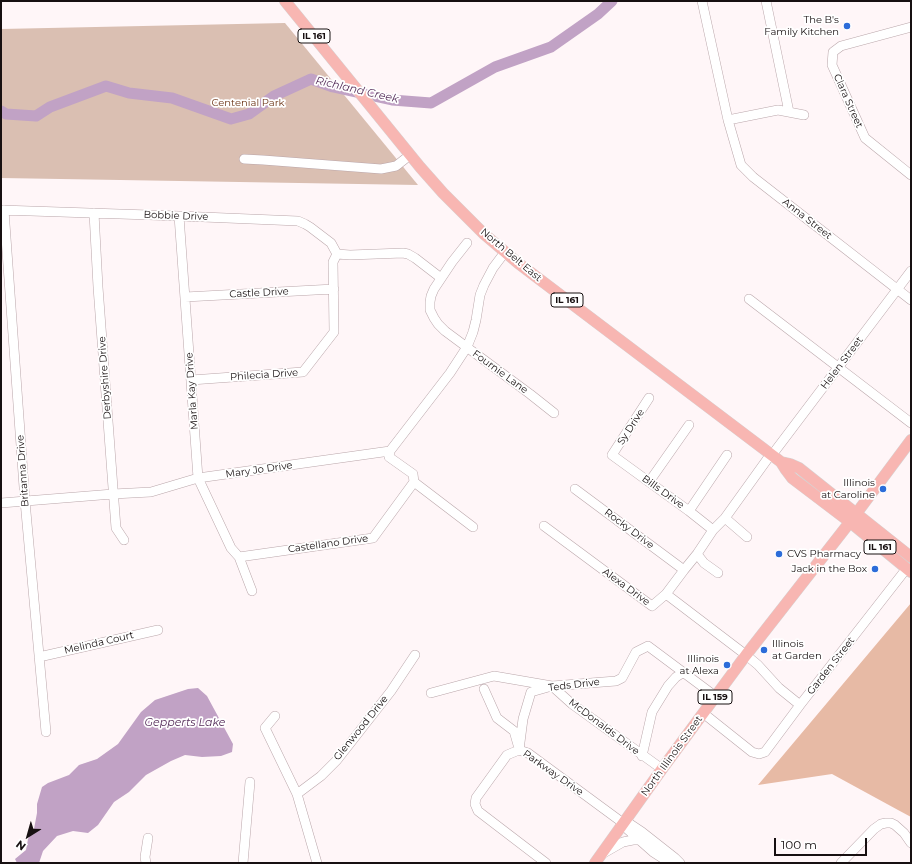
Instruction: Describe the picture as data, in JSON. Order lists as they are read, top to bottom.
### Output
{
  "streets": {
    "main road": [
      "IL 161",
      "North Belt East",
      "IL 159",
      "North Illinois Street"
    ],
    "street": [
      "Clara Street",
      "Bobbie Drive",
      "Anna Street",
      "Castle Drive",
      "Helen Street",
      "Fournie Lane",
      "Philecia Drive",
      "Derbyshire Drive",
      "Marla Kay Drive",
      "Sy Drive",
      "Mary Jo Drive",
      "Britanna Drive",
      "Bills Drive",
      "Rocky Drive",
      "Castellano Drive",
      "Alexa Drive",
      "Melinda Court",
      "Garden Street",
      "Teds Drive",
      "McDonalds Drive",
      "Glenwood Drive",
      "Parkway Drive"
    ]
  },
  "crossings": [
    ["IL 161", "North Belt East"],
    ["IL 161", "Garden Street"],
    ["IL 161", "North Illinois Street"],
    ["Bobbie Drive", "Philecia Drive"],
    ["Bobbie Drive", "Derbyshire Drive"],
    ["Bobbie Drive", "Marla Kay Drive"],
    ["Bobbie Drive", "Britanna Drive"],
    ["Anna Street", "Helen Street"],
    ["North Belt East", "Helen Street"],
    ["North Belt East", "North Illinois Street"],
    ["Castle Drive", "Philecia Drive"],
    ["Castle Drive", "Marla Kay Drive"],
    ["Helen Street", "Bills Drive"],
    ["Helen Street", "Rocky Drive"],
    ["Helen Street", "Alexa Drive"],
    ["Philecia Drive", "Marla Kay Drive"],
    ["Derbyshire Drive", "Mary Jo Drive"],
    ["Marla Kay Drive", "Mary Jo Drive"],
    ["Marla Kay Drive", "Castellano Drive"],
    ["Sy Drive", "Bills Drive"],
    ["Mary Jo Drive", "Britanna Drive"],
    ["Britanna Drive", "Melinda Court"],
    ["Alexa Drive", "Garden Street"],
    ["Alexa Drive", "North Illinois Street"],
    ["Garden Street", "North Illinois Street"],
    ["Teds Drive", "McDonalds Drive"],
    ["Teds Drive", "North Illinois Street"],
    ["Teds Drive", "Parkway Drive"],
    ["McDonalds Drive", "North Illinois Street"],
    ["North Illinois Street", "Parkway Drive"]
  ],
  "water": ["Richland Creek", "Gepperts Lake"],
  "parks": ["Centenial Park"],
  "places": [
    "The B's Family Kitchen",
    "Illinois at Caroline",
    "CVS Pharmacy",
    "Jack in the Box",
    "Illinois at Garden",
    "Illinois at Alexa"
  ],
  "scale_bar": "100 m",
  "north": "bottom left"
}
